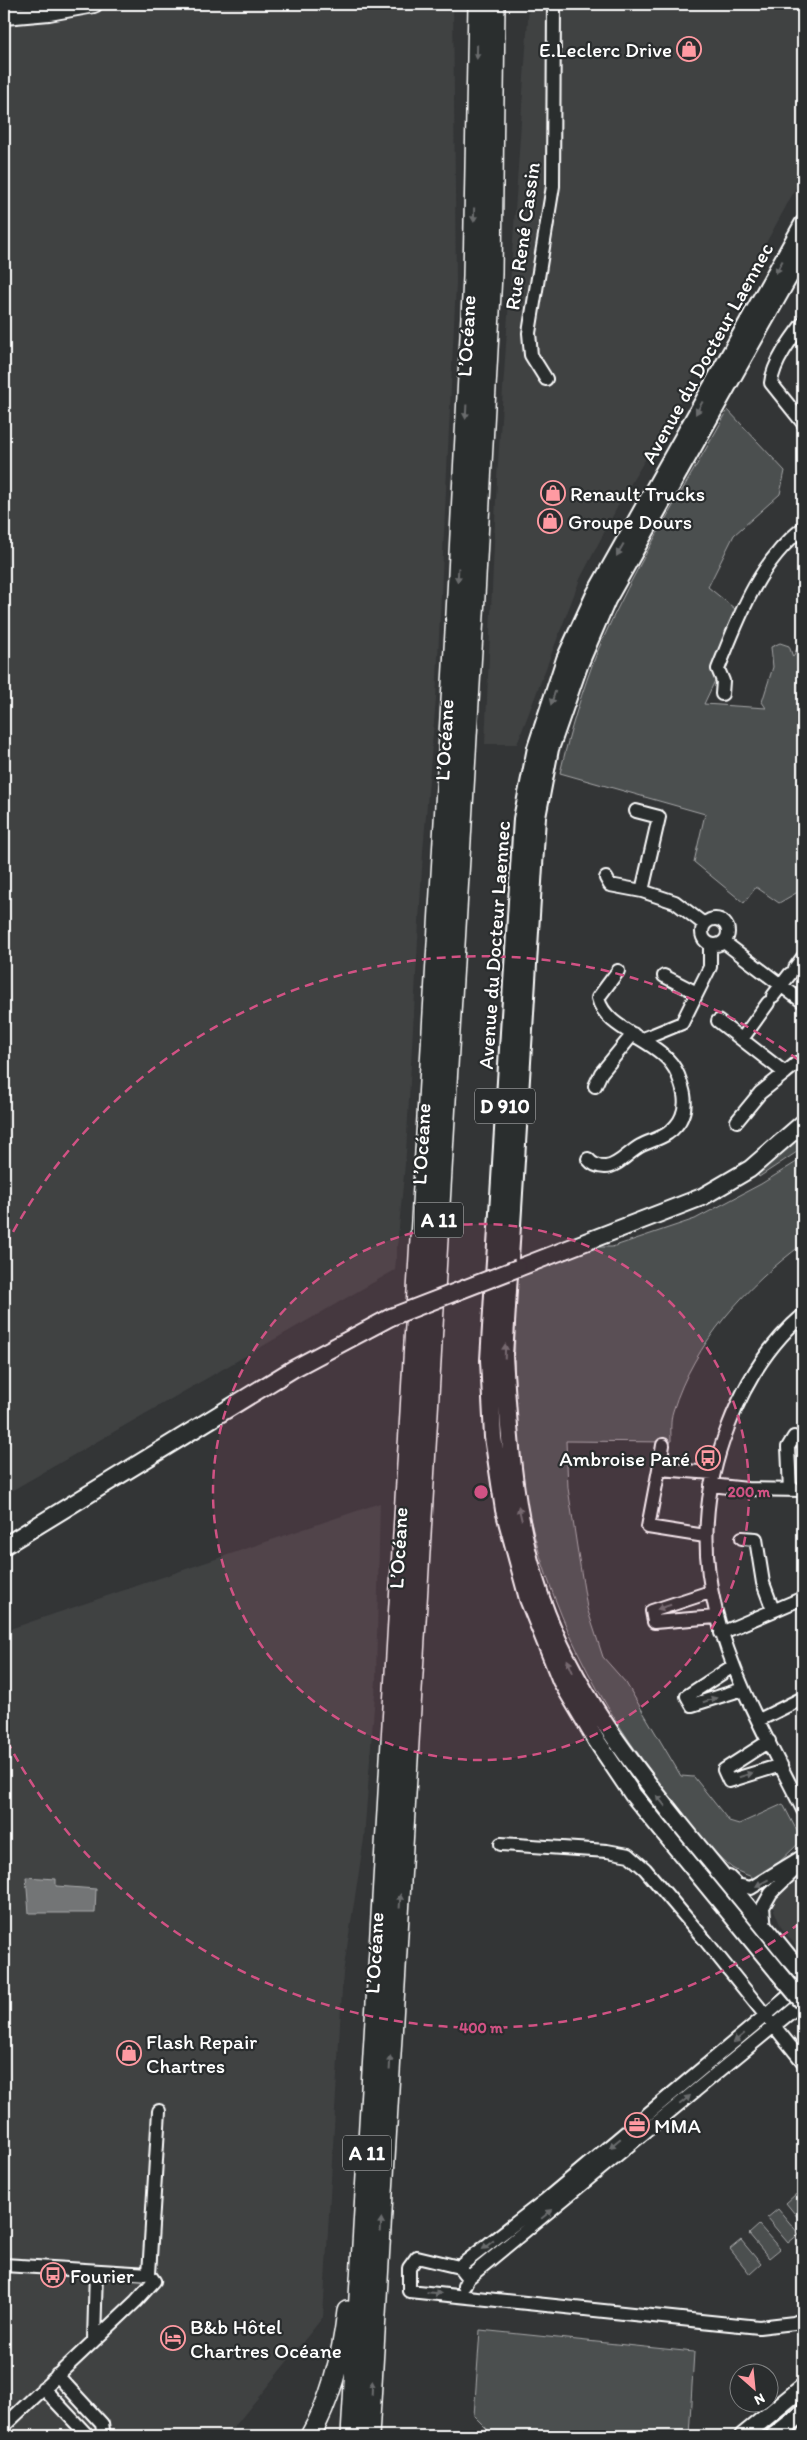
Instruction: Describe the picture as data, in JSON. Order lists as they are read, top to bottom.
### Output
{
  "streets": {
    "highway": ["L’Océane", "A 11"],
    "main road": ["Avenue du Docteur Laennec", "D 910"],
    "street": ["Rue René Cassin"]
  },
  "places": {
    "shop": [
      "E.Leclerc Drive",
      "Renault Trucks",
      "Groupe Dours",
      "Flash Repair Chartres"
    ],
    "bus stop": ["Ambroise Paré", "Fourier"],
    "office": ["MMA"],
    "hotel": ["B&b Hôtel Chartres Océane"]
  },
  "north": "bottom right",
  "rings": ["200 m", "400 m"]
}
